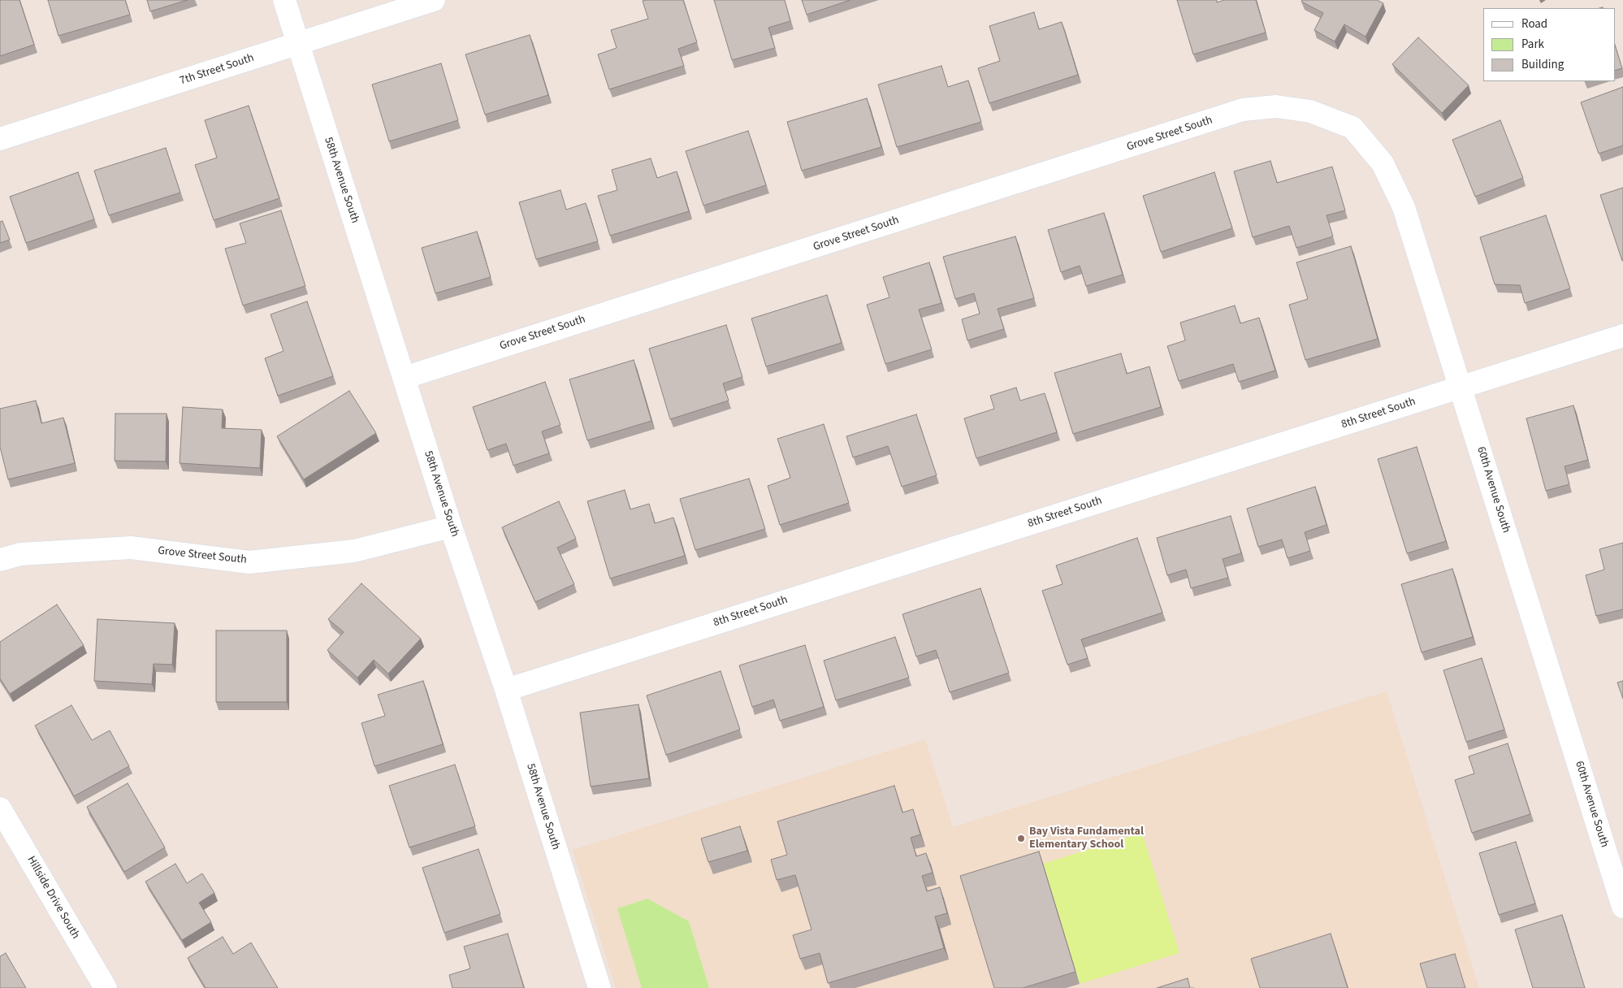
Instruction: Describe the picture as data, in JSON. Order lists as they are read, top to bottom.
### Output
{
  "streets": {
    "street": [
      "7th Street South",
      "Grove Street South",
      "58th Avenue South",
      "8th Street South",
      "60th Avenue South",
      "Hillside Drive South"
    ]
  },
  "crossings": [
    ["7th Street South", "58th Avenue South"],
    ["Grove Street South", "58th Avenue South"],
    ["Grove Street South", "60th Avenue South"],
    ["58th Avenue South", "8th Street South"],
    ["8th Street South", "60th Avenue South"]
  ],
  "places": ["Bay Vista Fundamental Elementary School"],
  "legend": ["Road", "Park", "Building"]
}
